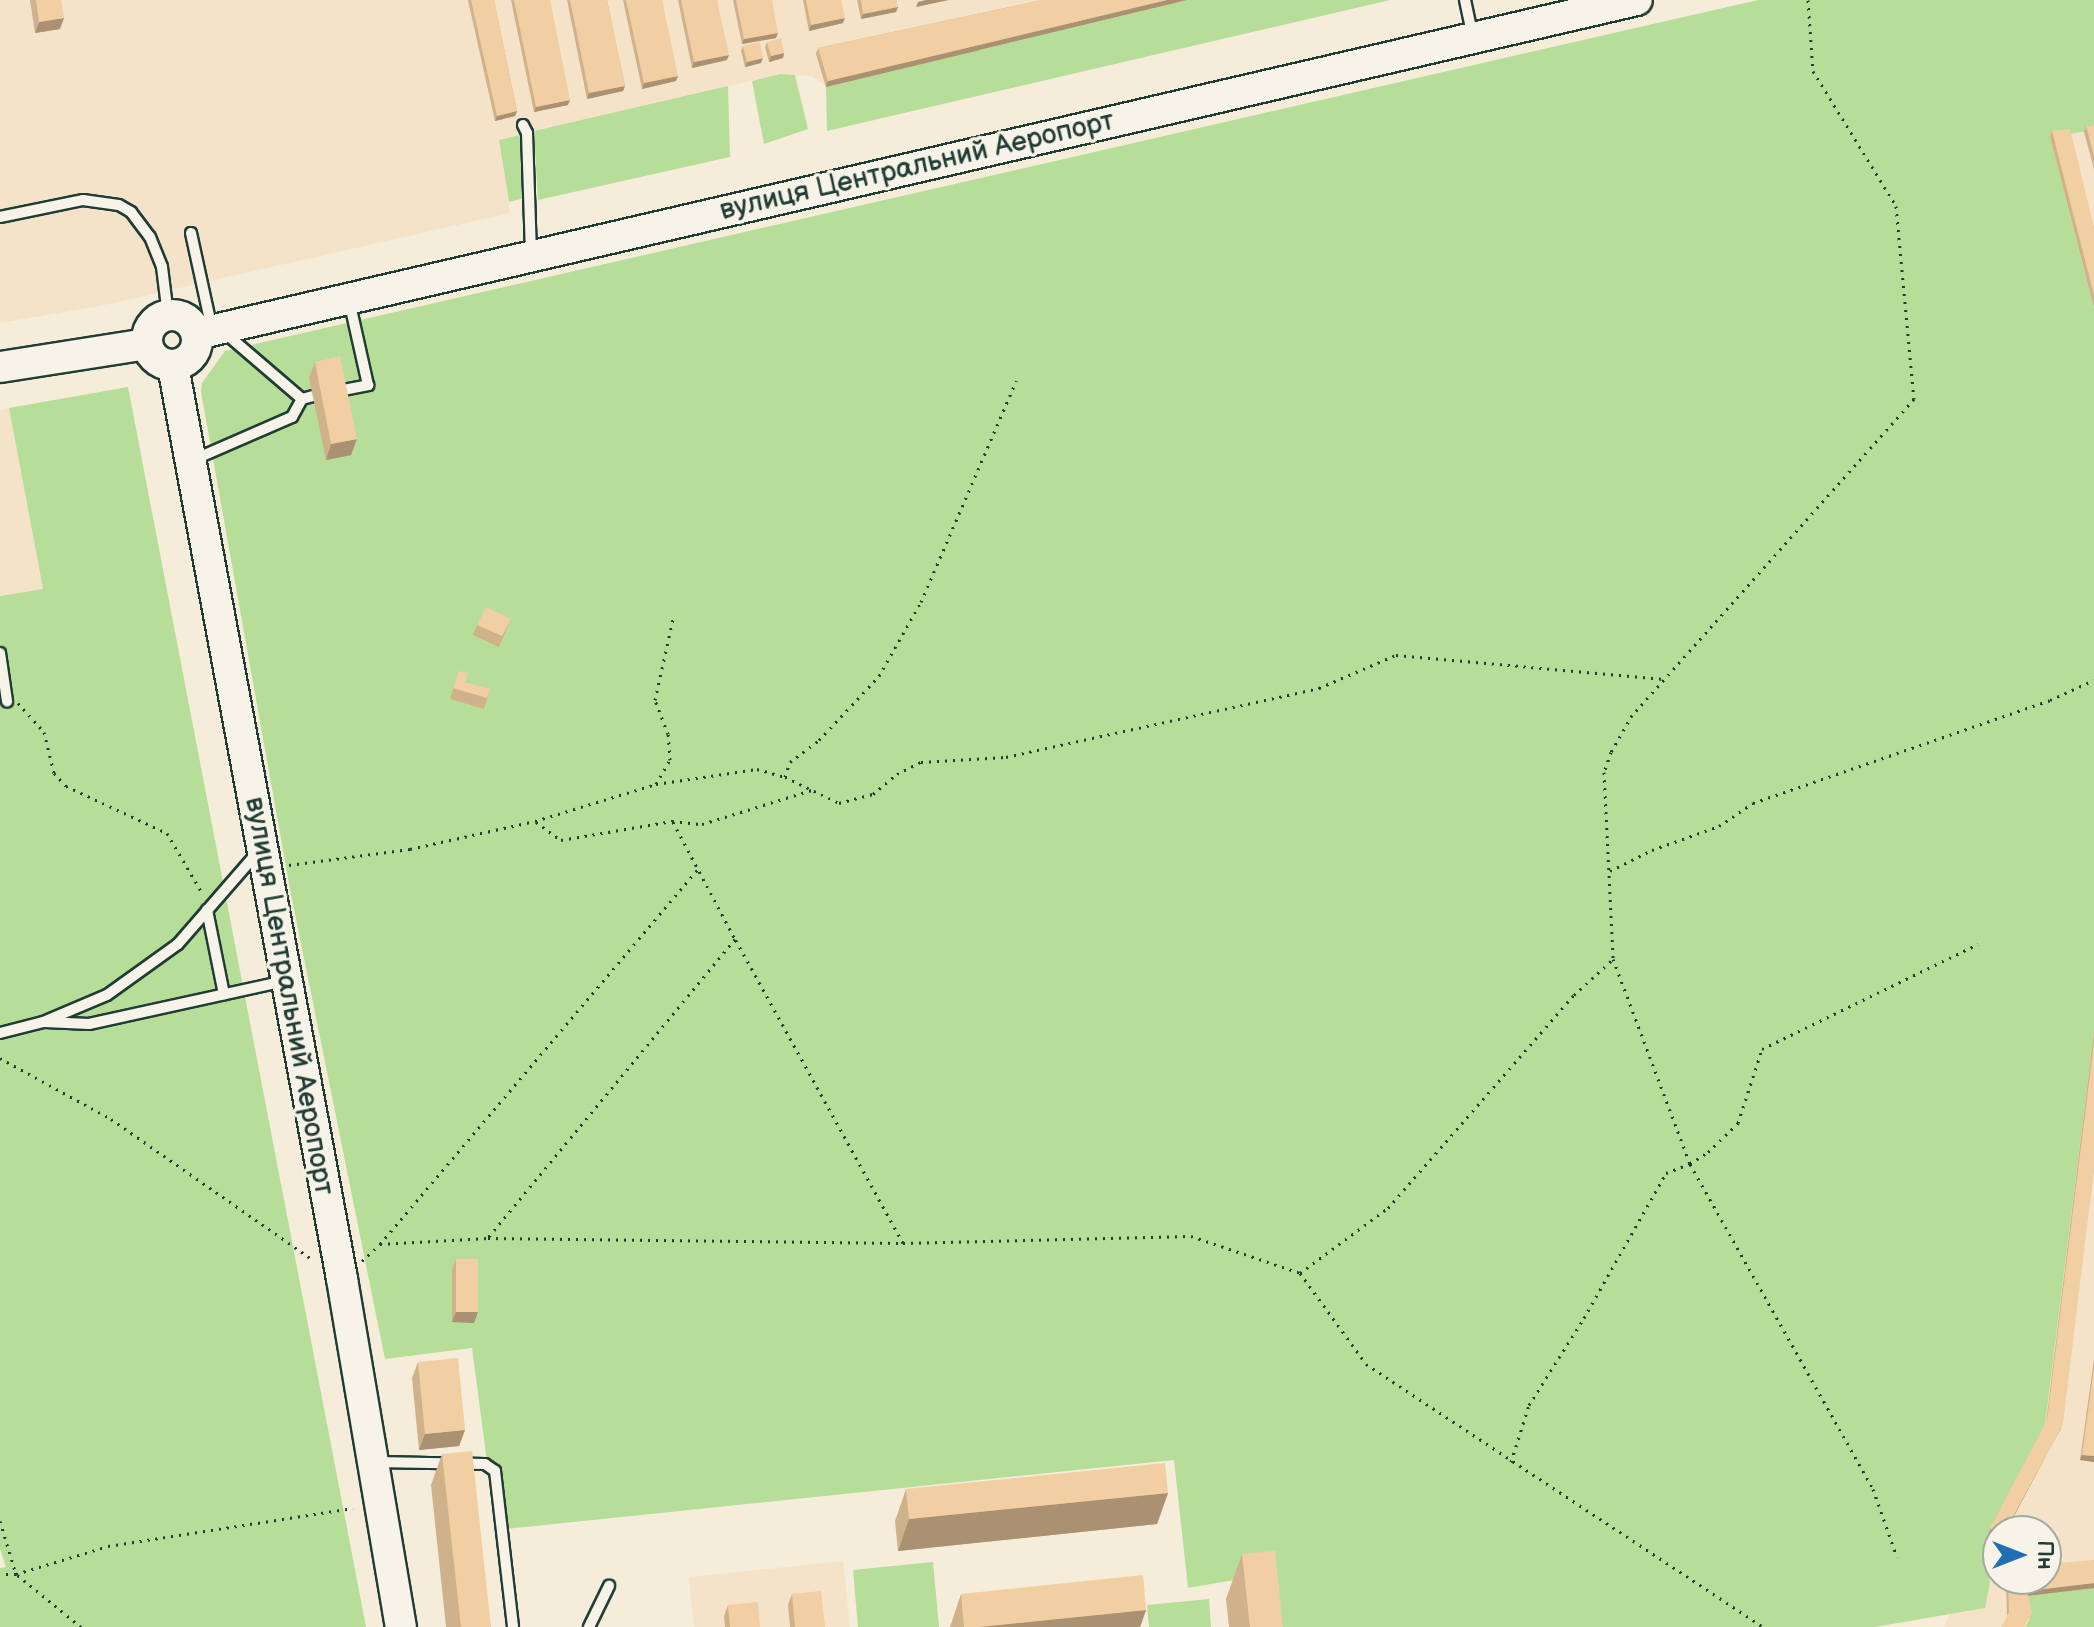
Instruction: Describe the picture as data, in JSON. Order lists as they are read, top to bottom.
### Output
{
  "streets": {
    "main road": ["вулиця Центральний Аеропорт"]
  },
  "north": "right"
}
